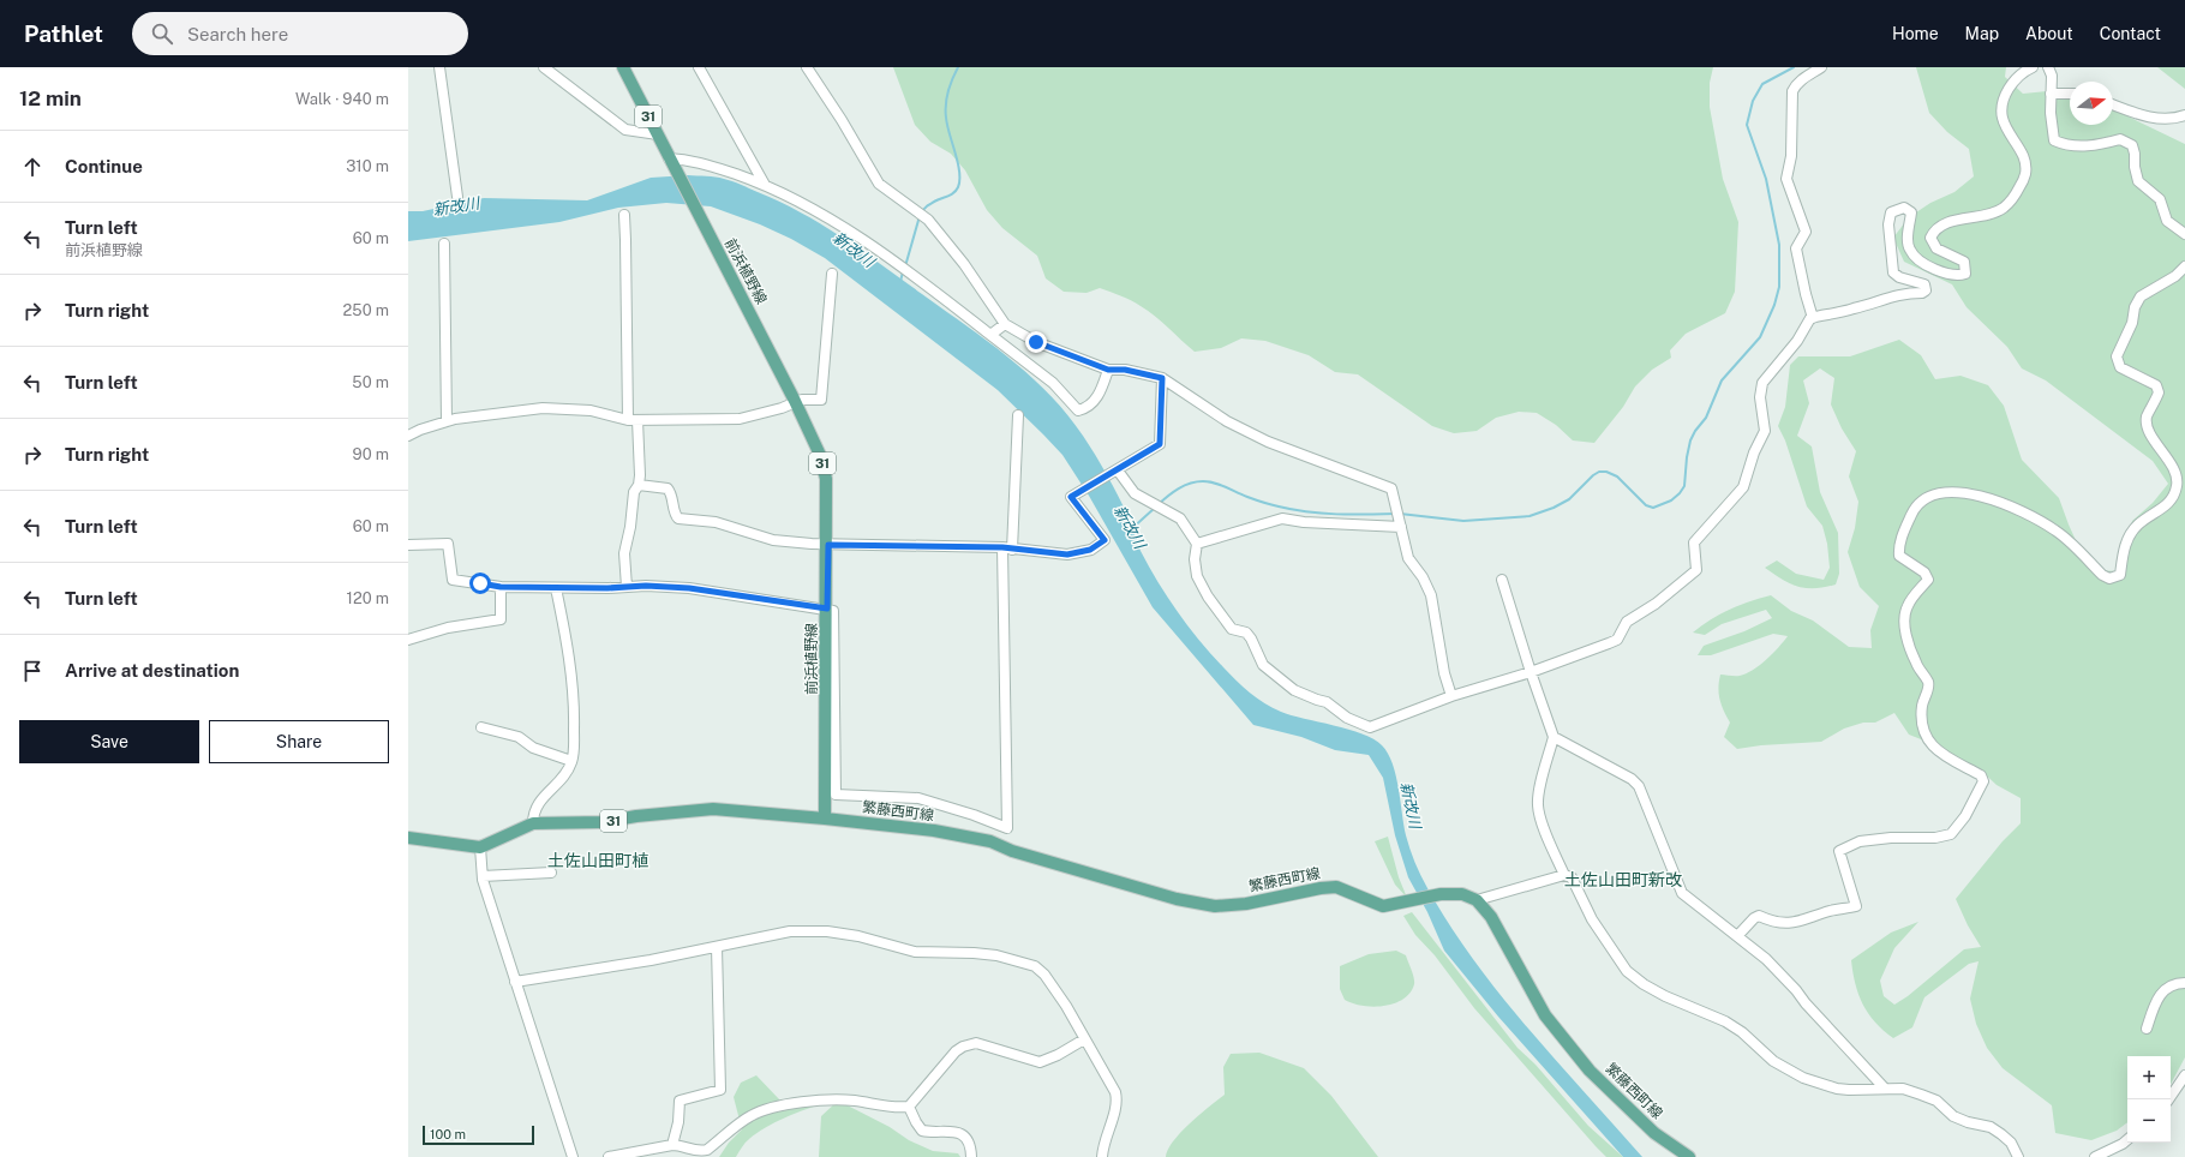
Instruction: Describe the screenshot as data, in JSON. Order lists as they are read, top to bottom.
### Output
{
  "streets": {
    "main road": ["31", "前浜植野線", "繁藤西町線"]
  },
  "crossings": [
    ["31", "前浜植野線"],
    ["31", "繁藤西町線"],
    ["前浜植野線", "繁藤西町線"]
  ],
  "districts": ["土佐山田町植", "土佐山田町新改"],
  "water": ["新改川"],
  "scale_bar": "100 m",
  "north": "right",
  "page": {
    "header": "Pathlet",
    "search": "Search here",
    "nav": [
      "Home",
      "Map",
      "About",
      "Contact"
    ],
    "heading": ["12 min", "Walk · 940 m"],
    "list": [
      ["Continue", "310 m"],
      ["Turn left", "前浜植野線", "60 m"],
      ["Turn right", "250 m"],
      ["Turn left", "50 m"],
      ["Turn right", "90 m"],
      ["Turn left", "60 m"],
      ["Turn left", "120 m"],
      "Arrive at destination"
    ],
    "buttons": ["Save", "Share"],
    "map_buttons": ["+", "−"],
    "scale": "100 m"
  }
}
